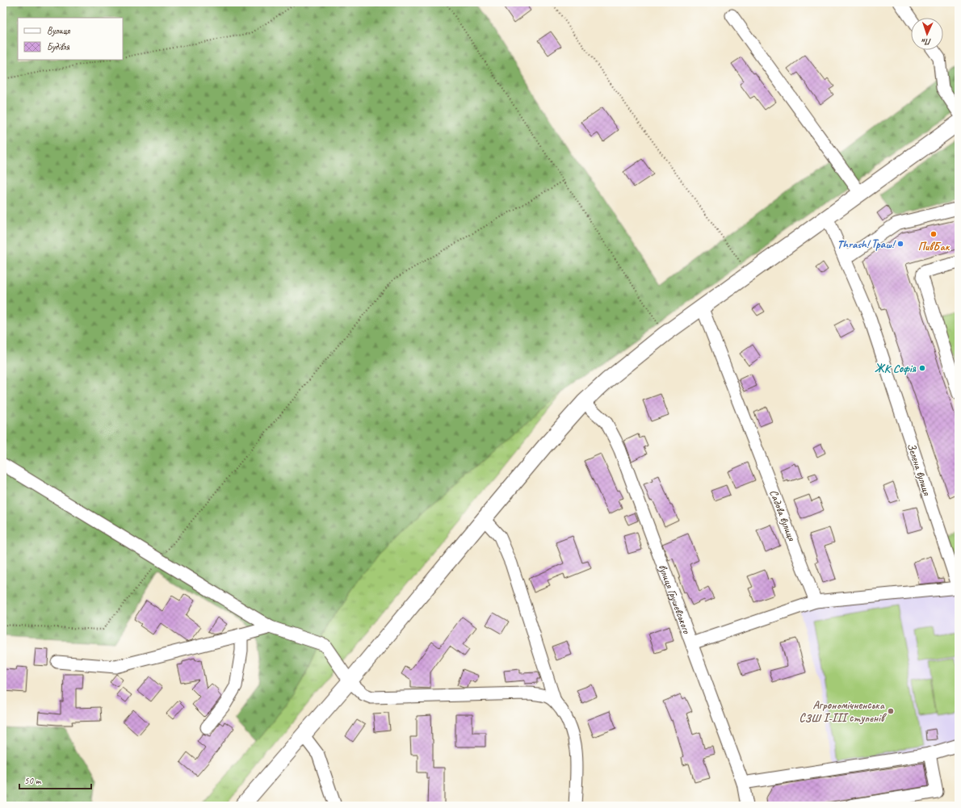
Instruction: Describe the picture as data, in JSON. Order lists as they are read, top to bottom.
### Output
{
  "streets": {
    "street": ["Зелена вулиця", "Садова вулиця", "вулиця Грушевського"]
  },
  "crossings": [
    ["Зелена вулиця", "Садова вулиця"]
  ],
  "places": [
    "ПивБак",
    "Thrash! Траш!",
    "ЖК Софія",
    "Агрономічненська СЗШ І-ІІІ ступенів"
  ],
  "legend": ["Вулиця", "Будівля"],
  "scale_bar": "50 m",
  "north": "bottom"
}
